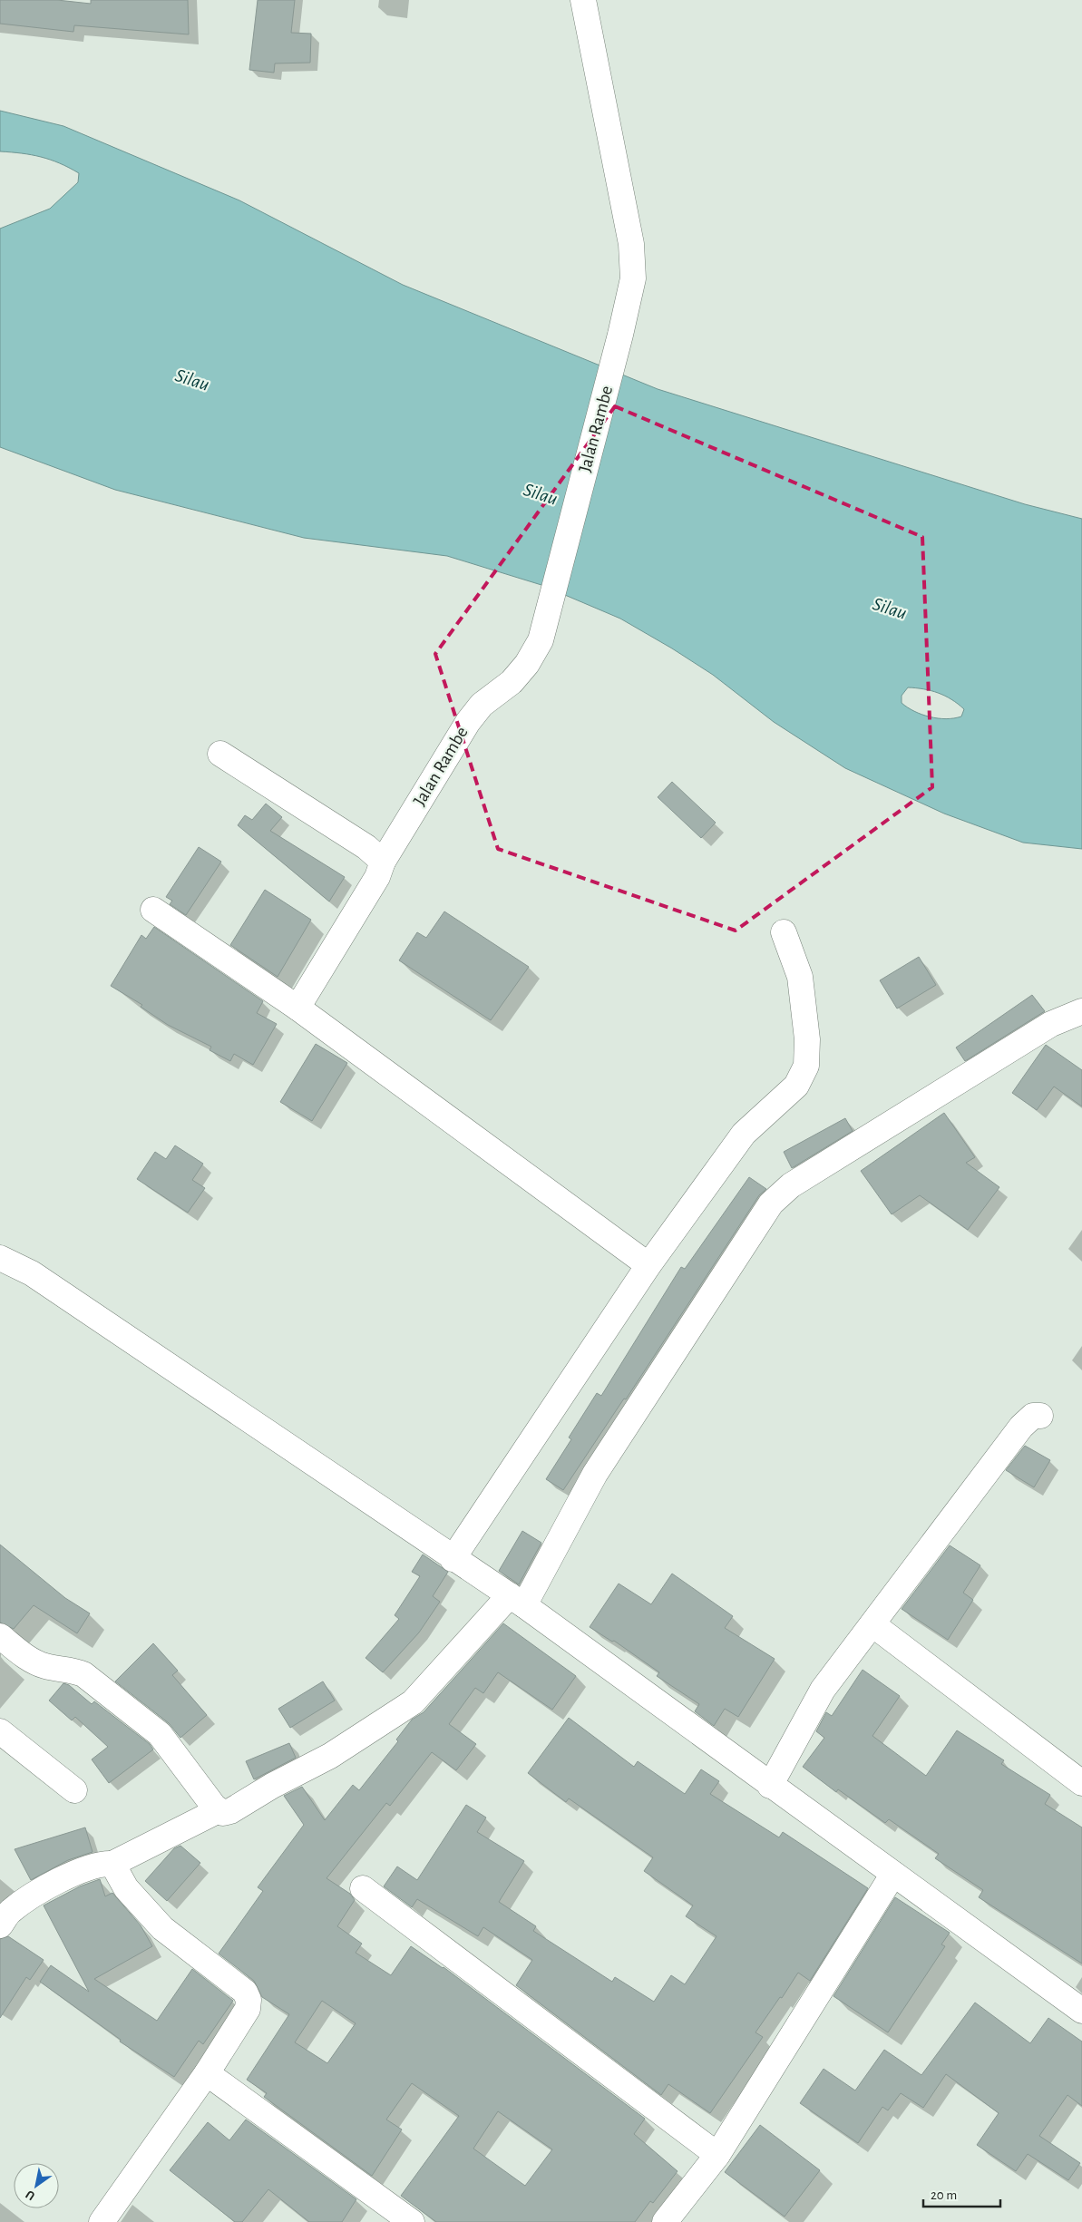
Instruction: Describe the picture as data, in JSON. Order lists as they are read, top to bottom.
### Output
{
  "streets": {
    "street": ["Jalan Rambe"]
  },
  "water": ["Silau"],
  "scale_bar": "20 m",
  "north": "bottom left"
}
